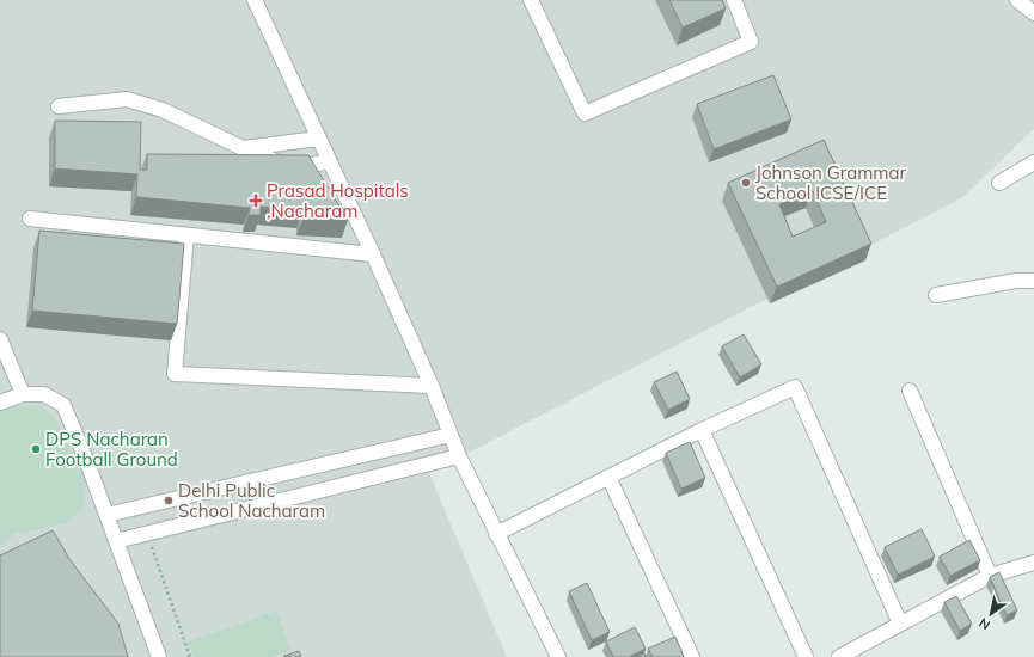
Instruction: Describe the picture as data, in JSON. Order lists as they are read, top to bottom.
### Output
{
  "places": {
    "other": ["Johnson Grammar School ICSE/ICE", "DPS Nacharan Football Ground", "Delhi Public School Nacharam"],
    "health": ["Prasad Hospitals ,Nacharam"]
  },
  "north": "bottom left"
}
